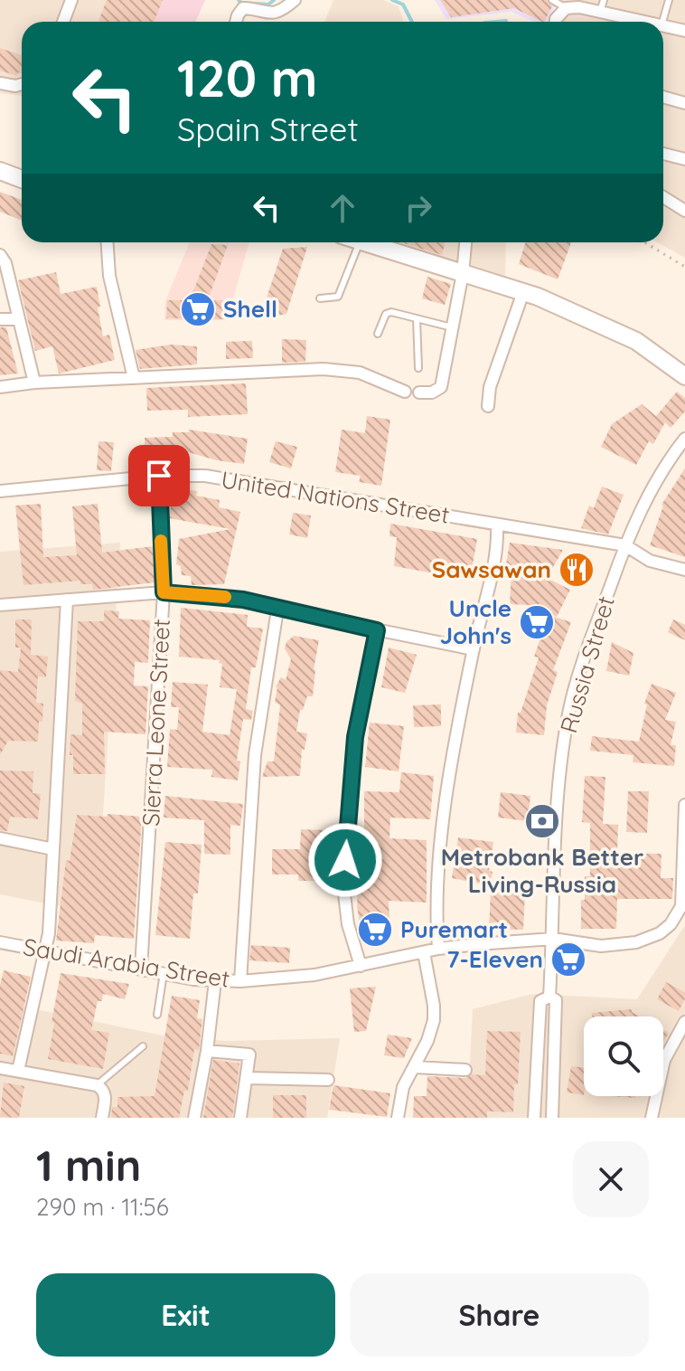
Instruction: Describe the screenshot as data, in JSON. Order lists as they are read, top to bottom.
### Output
{
  "streets": {
    "street": [
      "United Nations Street",
      "Russia Street",
      "Sierra Leone Street",
      "Saudi Arabia Street"
    ]
  },
  "crossings": [
    ["United Nations Street", "Russia Street"],
    ["United Nations Street", "Sierra Leone Street"],
    ["Russia Street", "Saudi Arabia Street"],
    ["Sierra Leone Street", "Saudi Arabia Street"]
  ],
  "places": {
    "supermarket": [
      "Shell",
      "Uncle John's",
      "Puremart",
      "7-Eleven"
    ],
    "restaurant": ["Sawsawan"],
    "bank": ["Metrobank Better Living-Russia"]
  },
  "page": {
    "turn": ["120 m", "Spain Street"],
    "heading": ["1 min", "290 m · 11:56"],
    "buttons": ["Exit", "Share"]
  }
}
